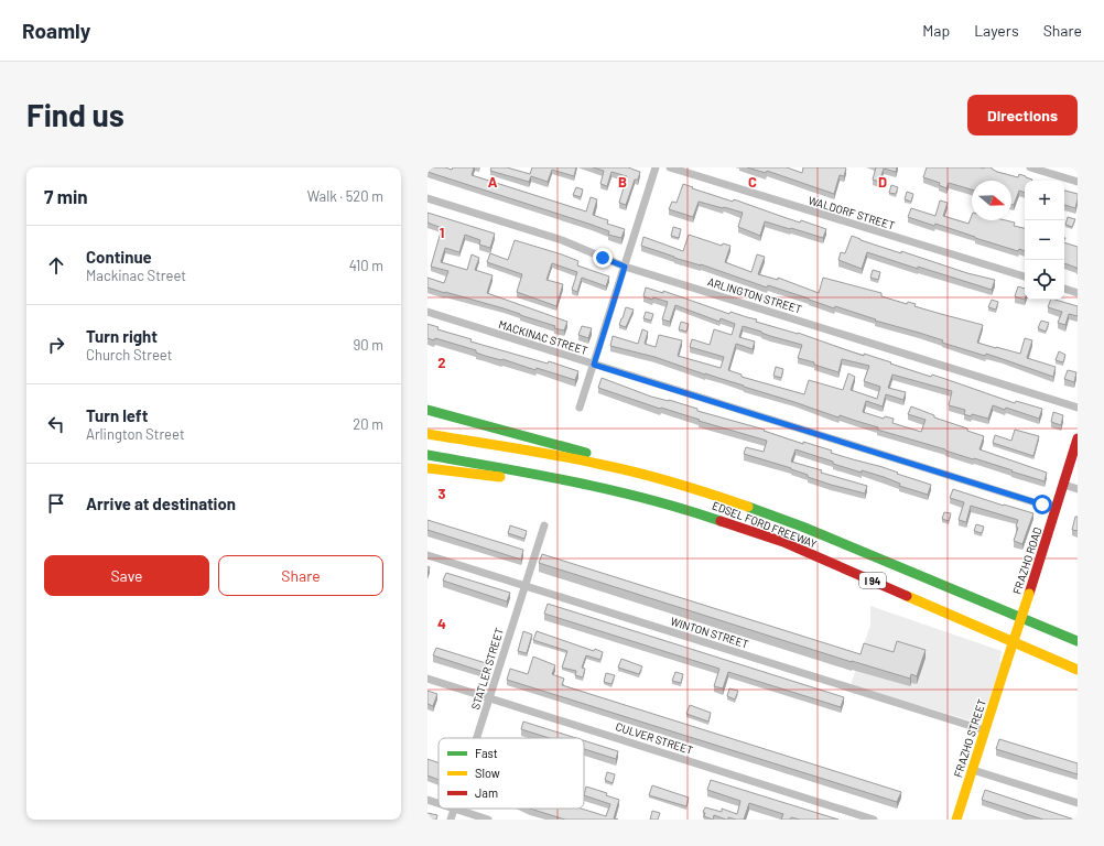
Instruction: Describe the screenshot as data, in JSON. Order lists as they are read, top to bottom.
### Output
{
  "streets": {
    "main road": [
      "EDSEL FORD FREEWAY",
      "FRAZHO ROAD",
      "I 94",
      "FRAZHO STREET"
    ],
    "street": [
      "WALDORF STREET",
      "ARLINGTON STREET",
      "MACKINAC STREET",
      "WINTON STREET",
      "STATLER STREET",
      "CULVER STREET"
    ]
  },
  "crossings": [
    ["MACKINAC STREET", "FRAZHO ROAD"],
    ["FRAZHO ROAD", "FRAZHO STREET"],
    ["WINTON STREET", "STATLER STREET"],
    ["WINTON STREET", "FRAZHO STREET"],
    ["STATLER STREET", "CULVER STREET"]
  ],
  "legend": ["Fast", "Slow", "Jam"],
  "north": "right",
  "page": {
    "header": "Roamly",
    "nav": ["Map", "Layers", "Share"],
    "buttons": [
      "Directions",
      ["Save", "Share"]
    ],
    "title": "Find us",
    "heading": ["7 min", "Walk · 520 m"],
    "map_buttons": ["+", "−"],
    "list": [
      ["Continue", "Mackinac Street", "410 m"],
      ["Turn right", "Church Street", "90 m"],
      ["Turn left", "Arlington Street", "20 m"],
      "Arrive at destination"
    ]
  },
  "grid": {
    "columns": [
      "A",
      "B",
      "C",
      "D"
    ],
    "rows": [
      "1",
      "2",
      "3",
      "4"
    ]
  }
}
